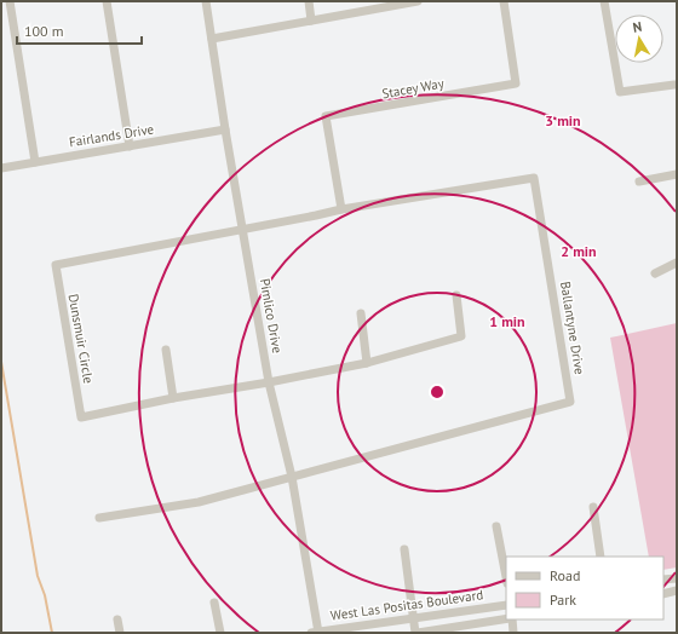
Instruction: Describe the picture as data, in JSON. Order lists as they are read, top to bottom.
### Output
{
  "streets": {
    "street": [
      "Stacey Way",
      "Fairlands Drive",
      "Pimlico Drive",
      "Ballantyne Drive",
      "Dunsmuir Circle",
      "West Las Positas Boulevard"
    ]
  },
  "crossings": [
    ["Stacey Way", "Ballantyne Drive"],
    ["Fairlands Drive", "Pimlico Drive"],
    ["Pimlico Drive", "Ballantyne Drive"],
    ["Pimlico Drive", "Dunsmuir Circle"],
    ["Pimlico Drive", "West Las Positas Boulevard"],
    ["Ballantyne Drive", "Dunsmuir Circle"]
  ],
  "legend": ["Road", "Park"],
  "scale_bar": "100 m",
  "north": "top",
  "rings": ["3 min", "2 min", "1 min"]
}
